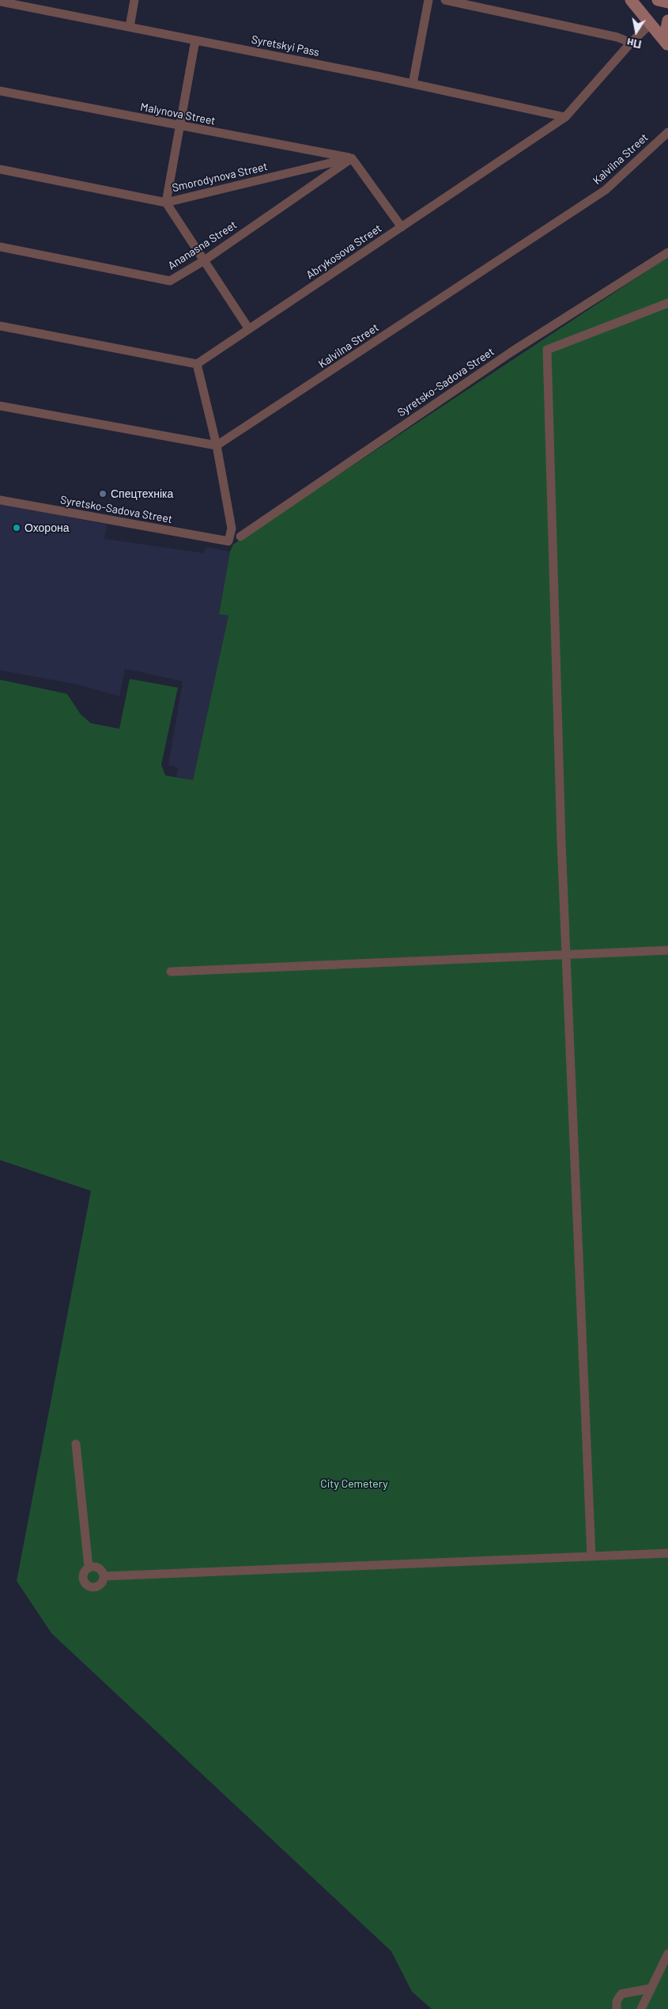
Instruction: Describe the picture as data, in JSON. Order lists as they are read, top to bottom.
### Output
{
  "streets": {
    "street": [
      "Syretskyi Pass",
      "Malynova Street",
      "Kalvilna Street",
      "Smorodynova Street",
      "Ananasna Street",
      "Abrykosova Street",
      "Syretsko-Sadova Street"
    ]
  },
  "crossings": [
    ["Syretskyi Pass", "Abrykosova Street"],
    ["Malynova Street", "Smorodynova Street"],
    ["Malynova Street", "Ananasna Street"],
    ["Kalvilna Street", "Syretsko-Sadova Street"],
    ["Smorodynova Street", "Ananasna Street"]
  ],
  "parks": ["City Cemetery"],
  "places": ["Спецтехніка", "Охорона"],
  "north": "bottom"
}
